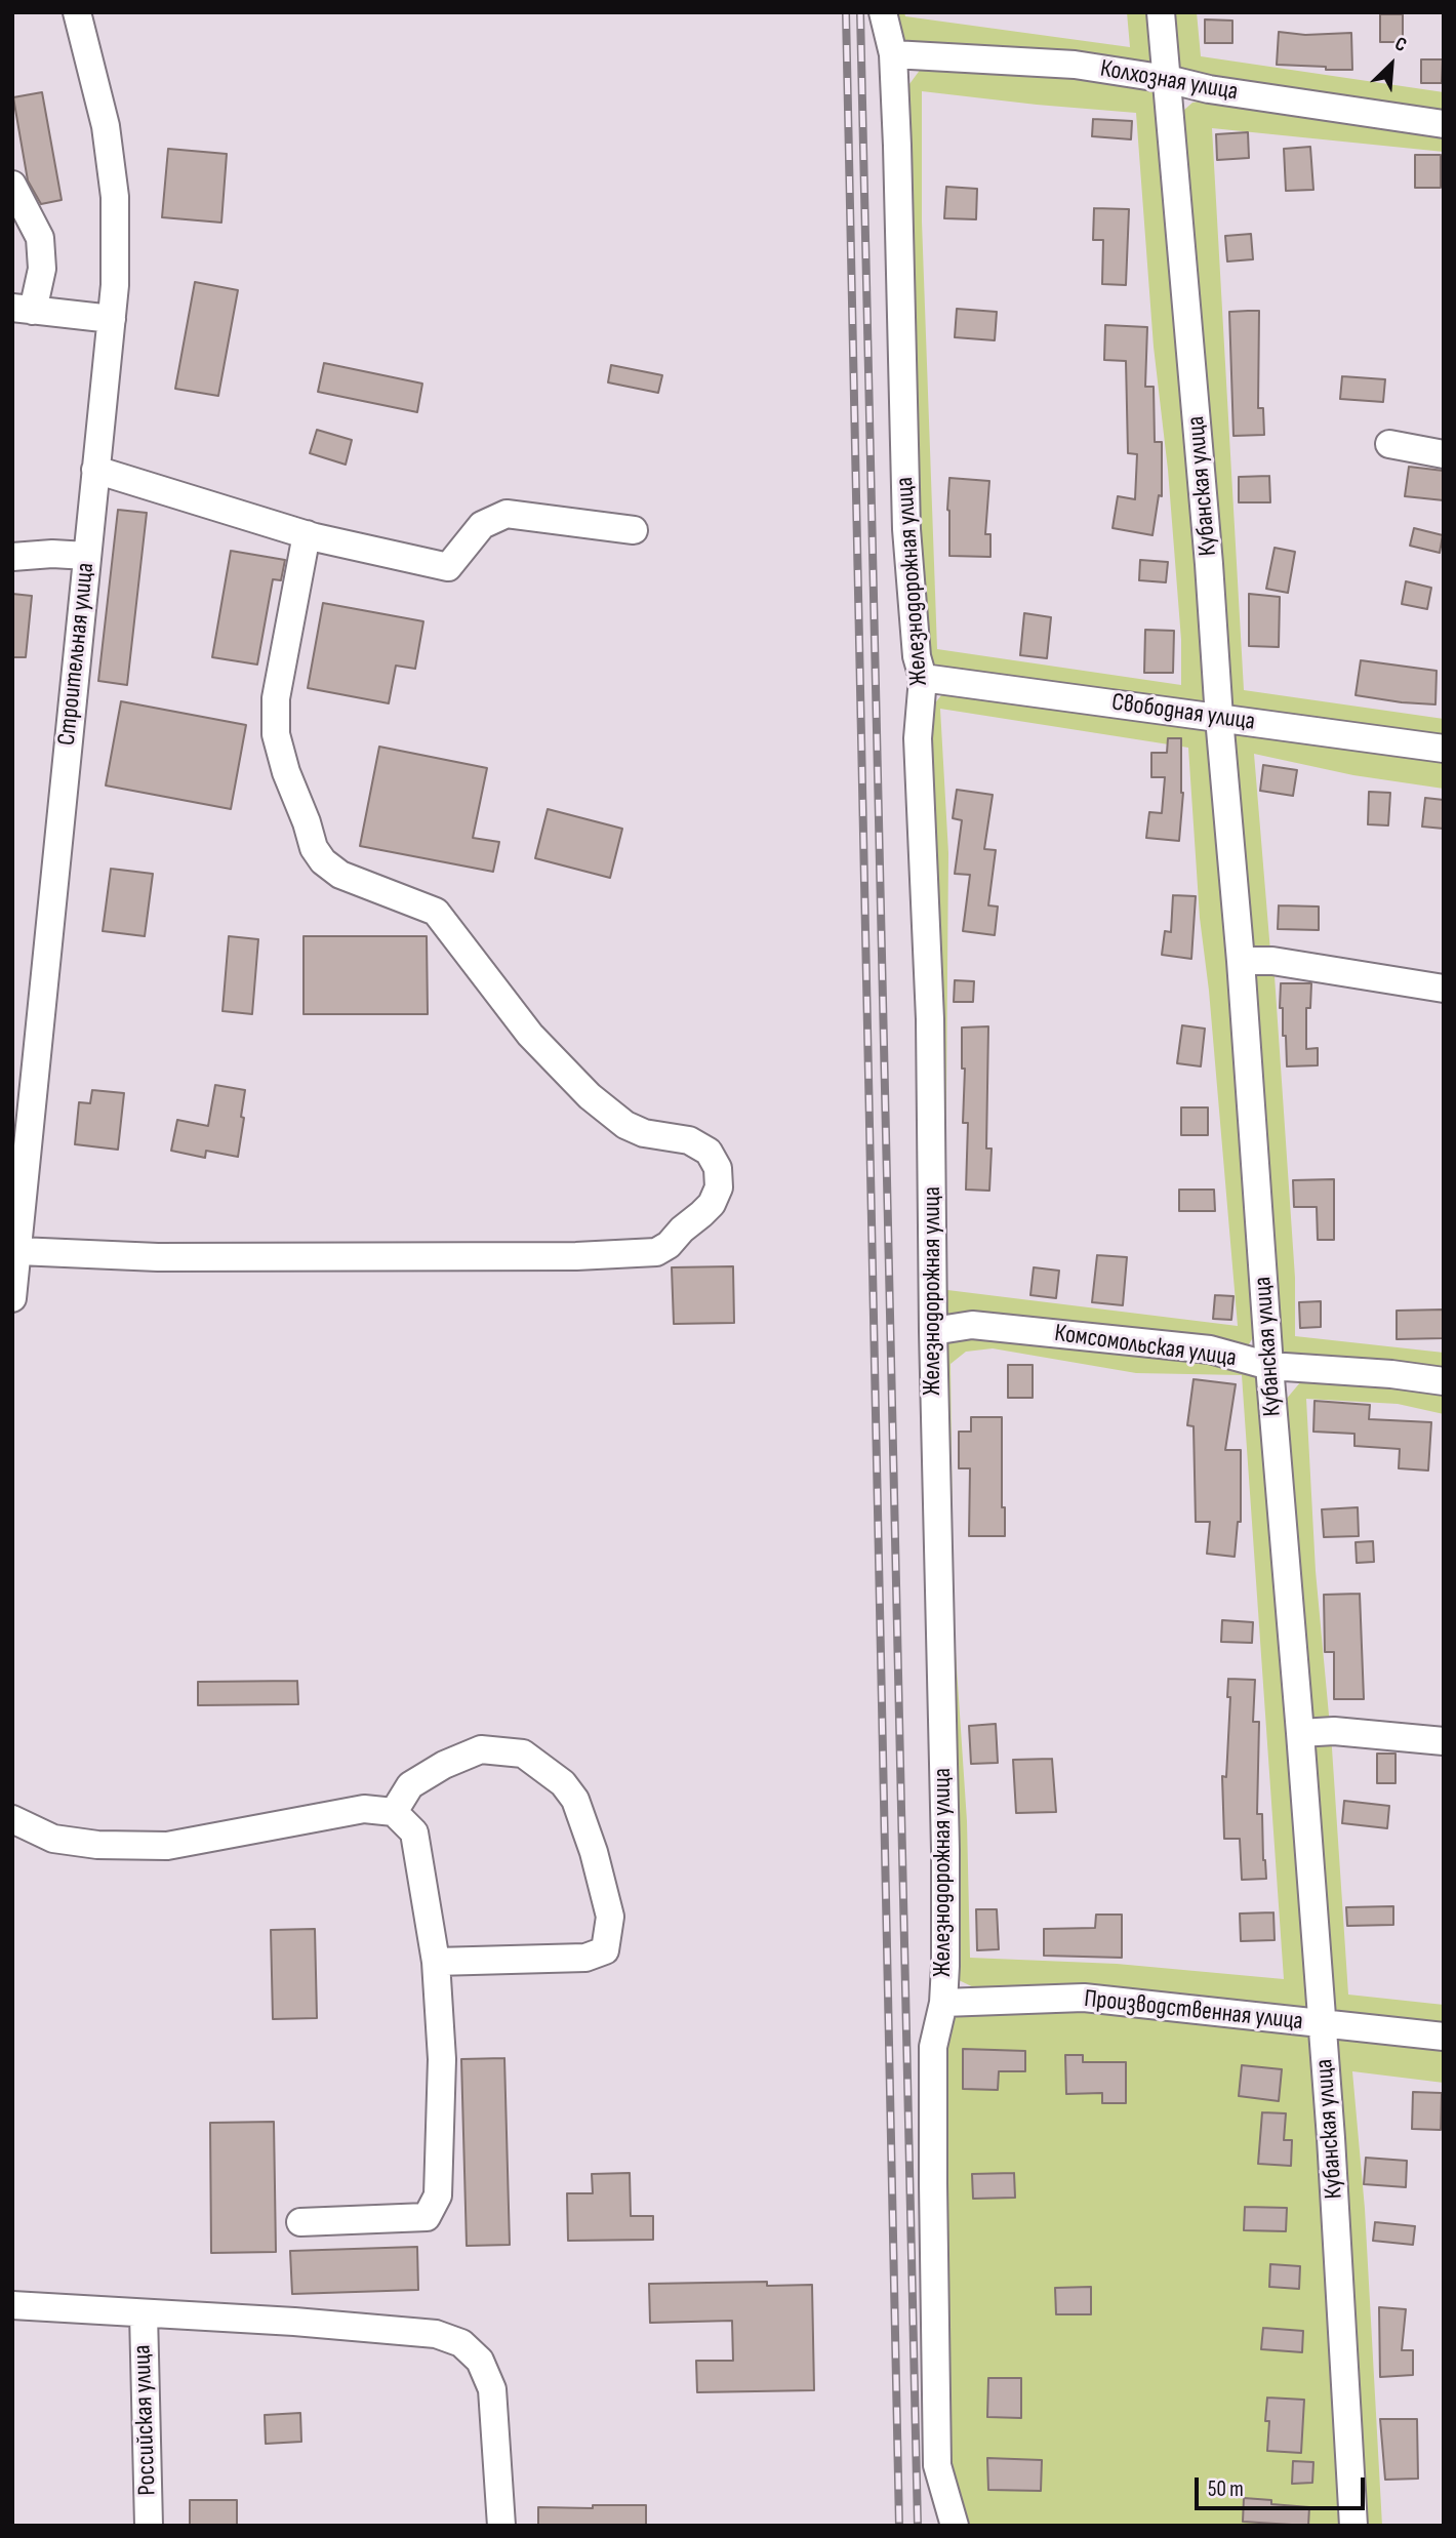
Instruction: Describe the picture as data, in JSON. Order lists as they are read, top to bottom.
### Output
{
  "streets": {
    "street": [
      "Колхозная улица",
      "Кубанская улица",
      "Железнодорожная улица",
      "Строительная улица",
      "Свободная улица",
      "Комсомольская улица",
      "Производственная улица",
      "Российская улица"
    ]
  },
  "crossings": [
    ["Колхозная улица", "Кубанская улица"],
    ["Колхозная улица", "Железнодорожная улица"],
    ["Кубанская улица", "Свободная улица"],
    ["Кубанская улица", "Комсомольская улица"],
    ["Кубанская улица", "Производственная улица"],
    ["Железнодорожная улица", "Свободная улица"],
    ["Железнодорожная улица", "Комсомольская улица"],
    ["Железнодорожная улица", "Производственная улица"]
  ],
  "scale_bar": "50 m",
  "north": "top right"
}
